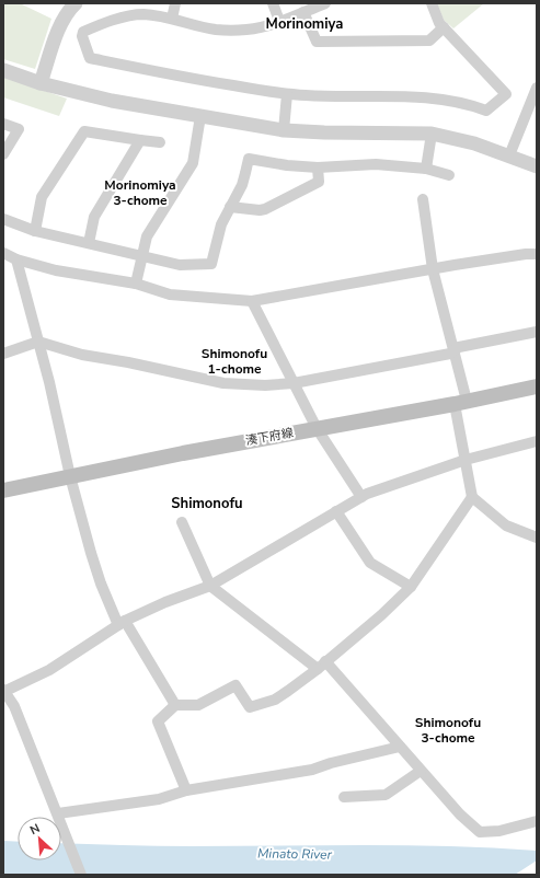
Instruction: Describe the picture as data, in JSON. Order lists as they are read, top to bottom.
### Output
{
  "streets": {
    "main road": ["湊下府線"]
  },
  "districts": [
    "Morinomiya",
    "Morinomiya 3-chome",
    "Shimonofu 1-chome",
    "Shimonofu",
    "Shimonofu 3-chome"
  ],
  "water": ["Minato River"],
  "north": "top left"
}
